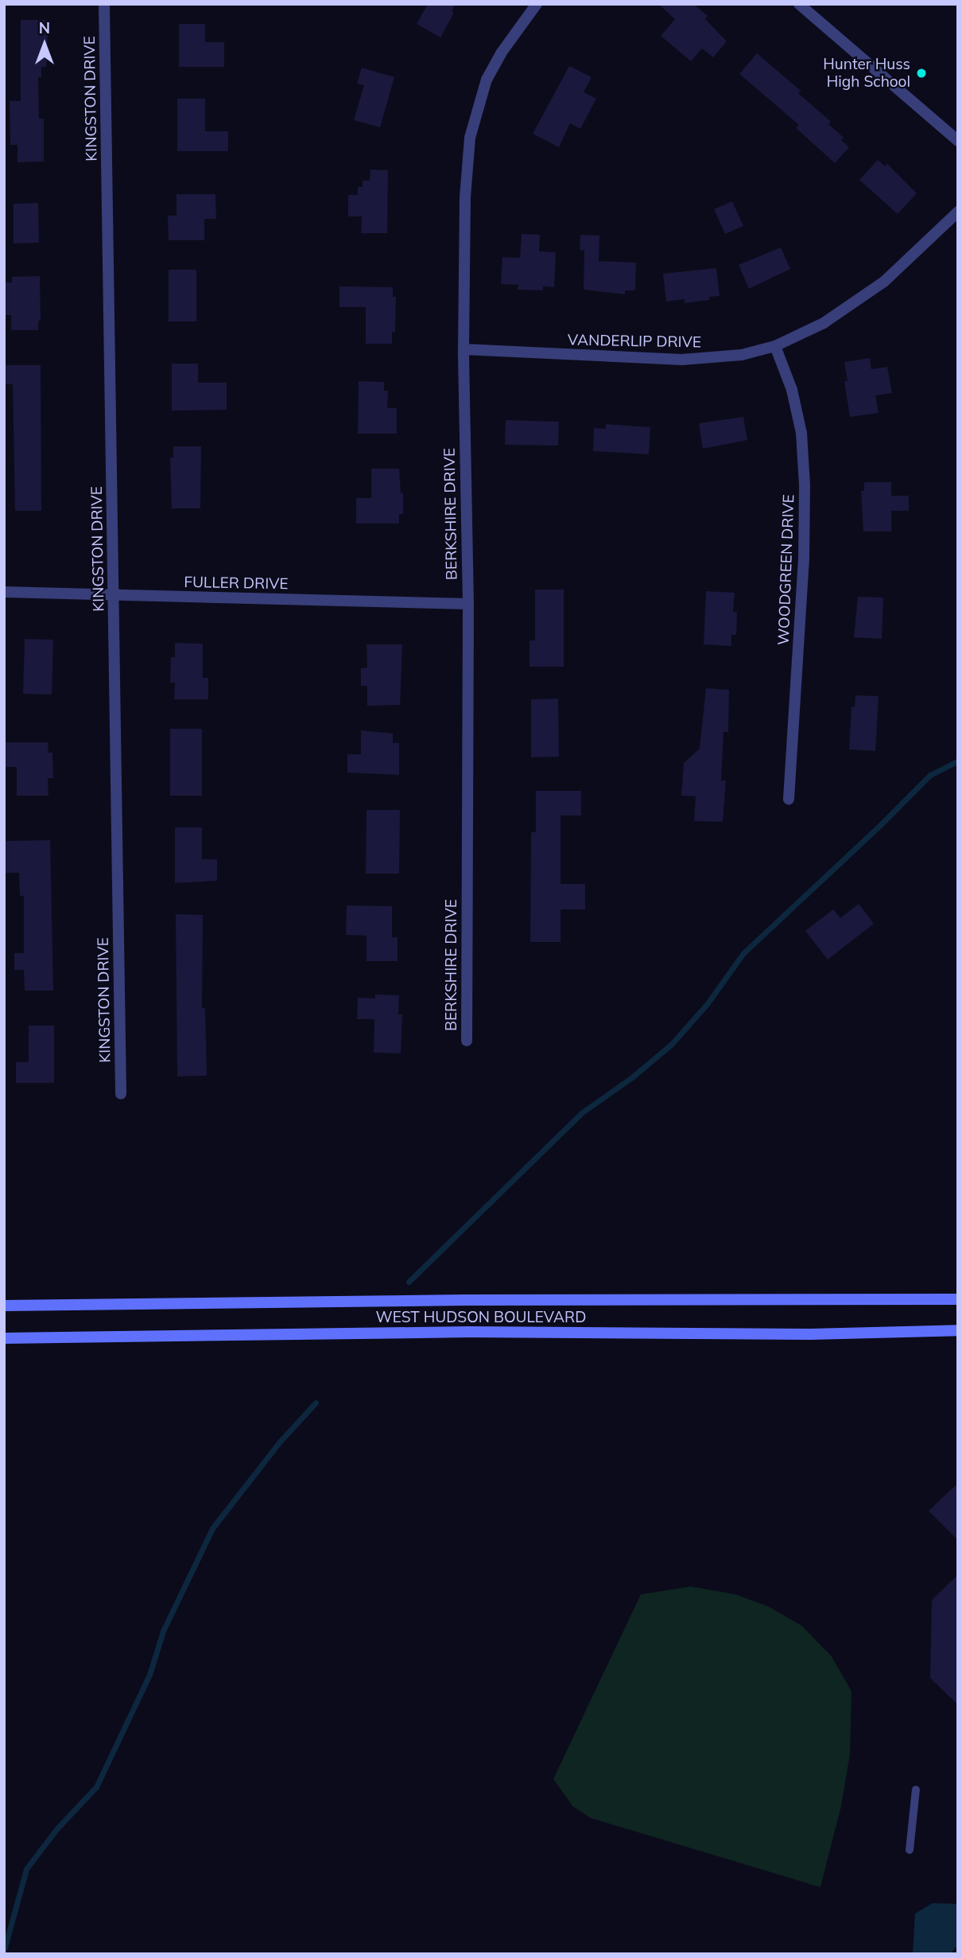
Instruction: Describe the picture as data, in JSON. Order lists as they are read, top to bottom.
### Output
{
  "streets": {
    "main road": ["WEST HUDSON BOULEVARD"],
    "street": [
      "KINGSTON DRIVE",
      "VANDERLIP DRIVE",
      "BERKSHIRE DRIVE",
      "WOODGREEN DRIVE",
      "FULLER DRIVE"
    ]
  },
  "crossings": [
    ["KINGSTON DRIVE", "FULLER DRIVE"],
    ["VANDERLIP DRIVE", "BERKSHIRE DRIVE"],
    ["VANDERLIP DRIVE", "WOODGREEN DRIVE"],
    ["BERKSHIRE DRIVE", "FULLER DRIVE"]
  ],
  "places": ["Hunter Huss High School"],
  "north": "top"
}
